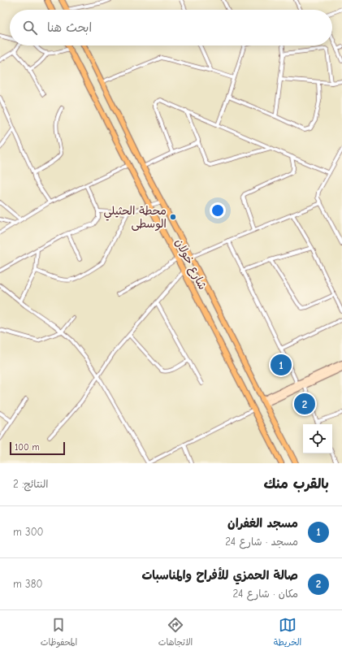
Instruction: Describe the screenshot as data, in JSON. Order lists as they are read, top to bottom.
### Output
{
  "streets": {
    "main road": ["شارع خولان"]
  },
  "places": ["محطة الحثيلي الوسطى"],
  "scale_bar": "100 m",
  "page": {
    "search": "ابحث هنا",
    "pins": ["1", "2"],
    "scale": "100 m",
    "heading": ["بالقرب منك", "النتائج: 2"],
    "list": [
      {
        "mark": "1",
        "name": "مسجد الغفران",
        "note": "مسجد · شارع 24",
        "value": "300 m"
      },
      {
        "mark": "2",
        "name": "صالة الحمزي للأفراح والمناسبات",
        "note": "مكان · شارع 24",
        "value": "380 m"
      }
    ],
    "nav": ["الخريطة", "الاتجاهات", "المحفوظات"]
  }
}
